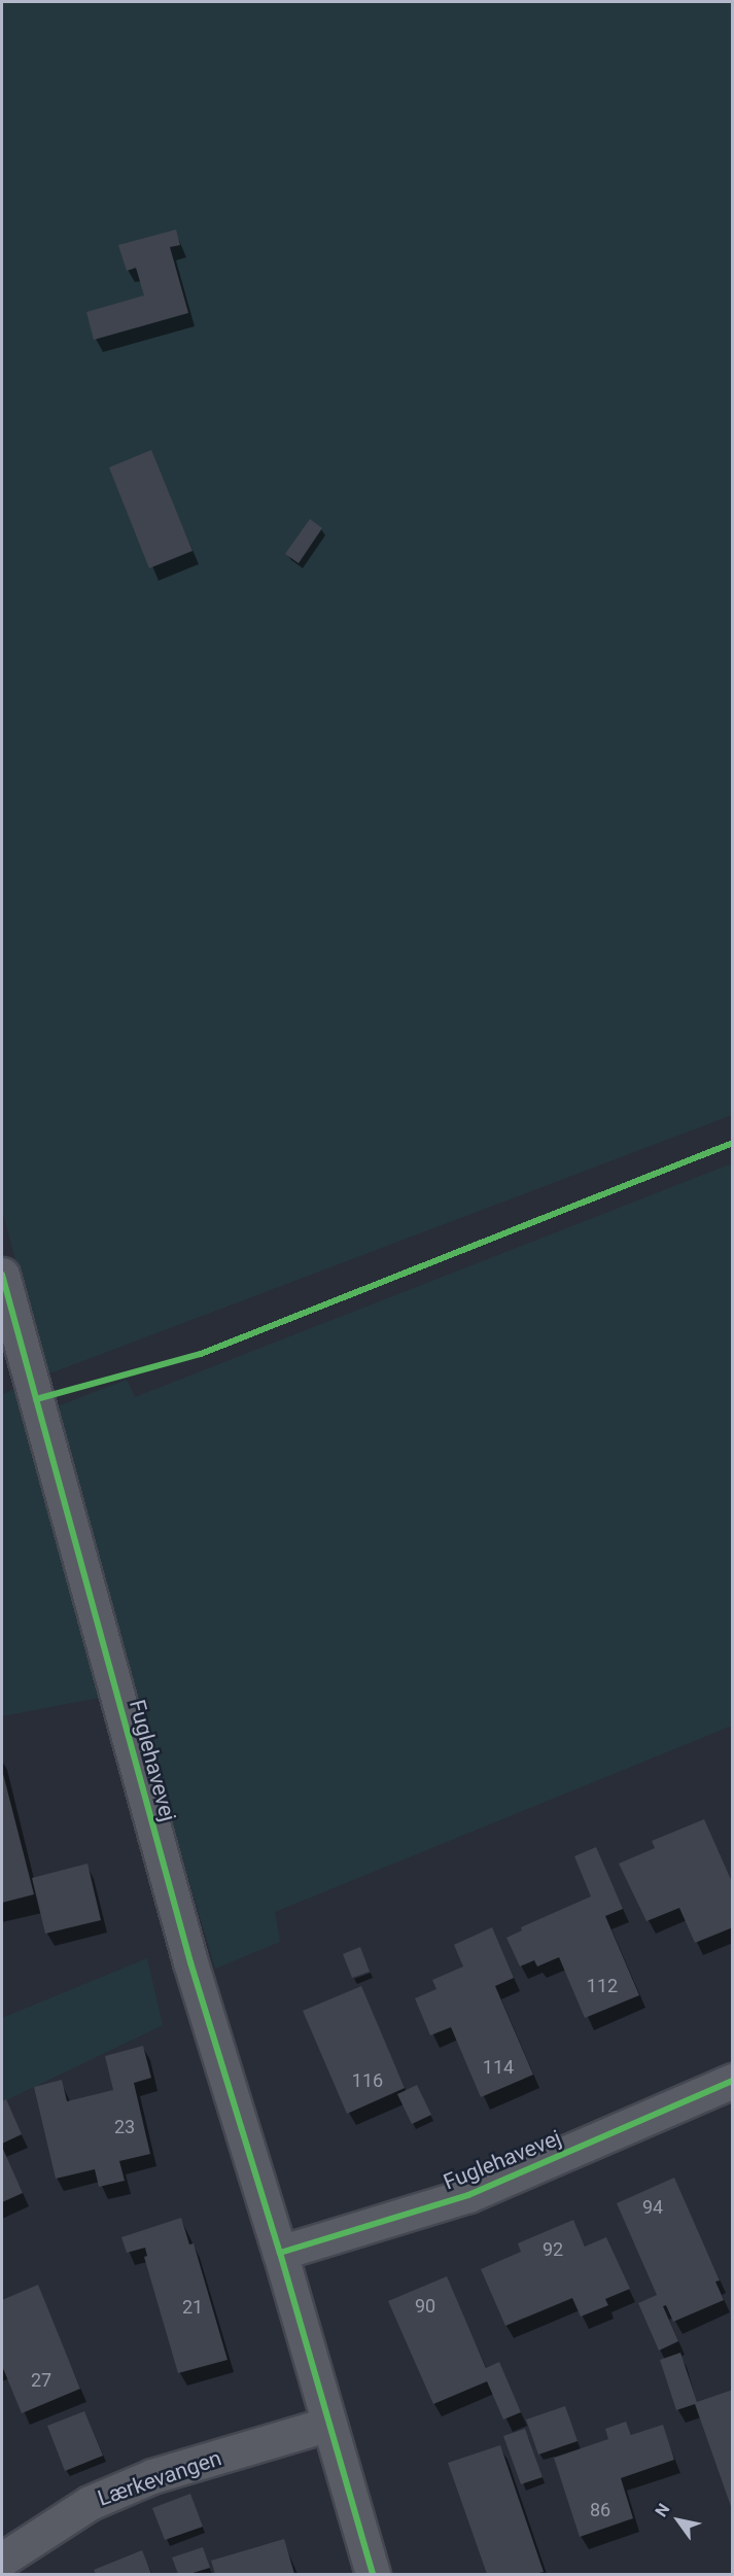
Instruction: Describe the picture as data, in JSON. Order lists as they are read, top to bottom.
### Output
{
  "streets": {
    "street": ["Fuglehavevej", "Lærkevangen"]
  },
  "crossings": [
    ["Fuglehavevej", "Lærkevangen"]
  ],
  "house_numbers": [
    "112",
    "114",
    "116",
    "23",
    "94",
    "92",
    "90",
    "21",
    "27",
    "86"
  ],
  "north": "top left"
}
